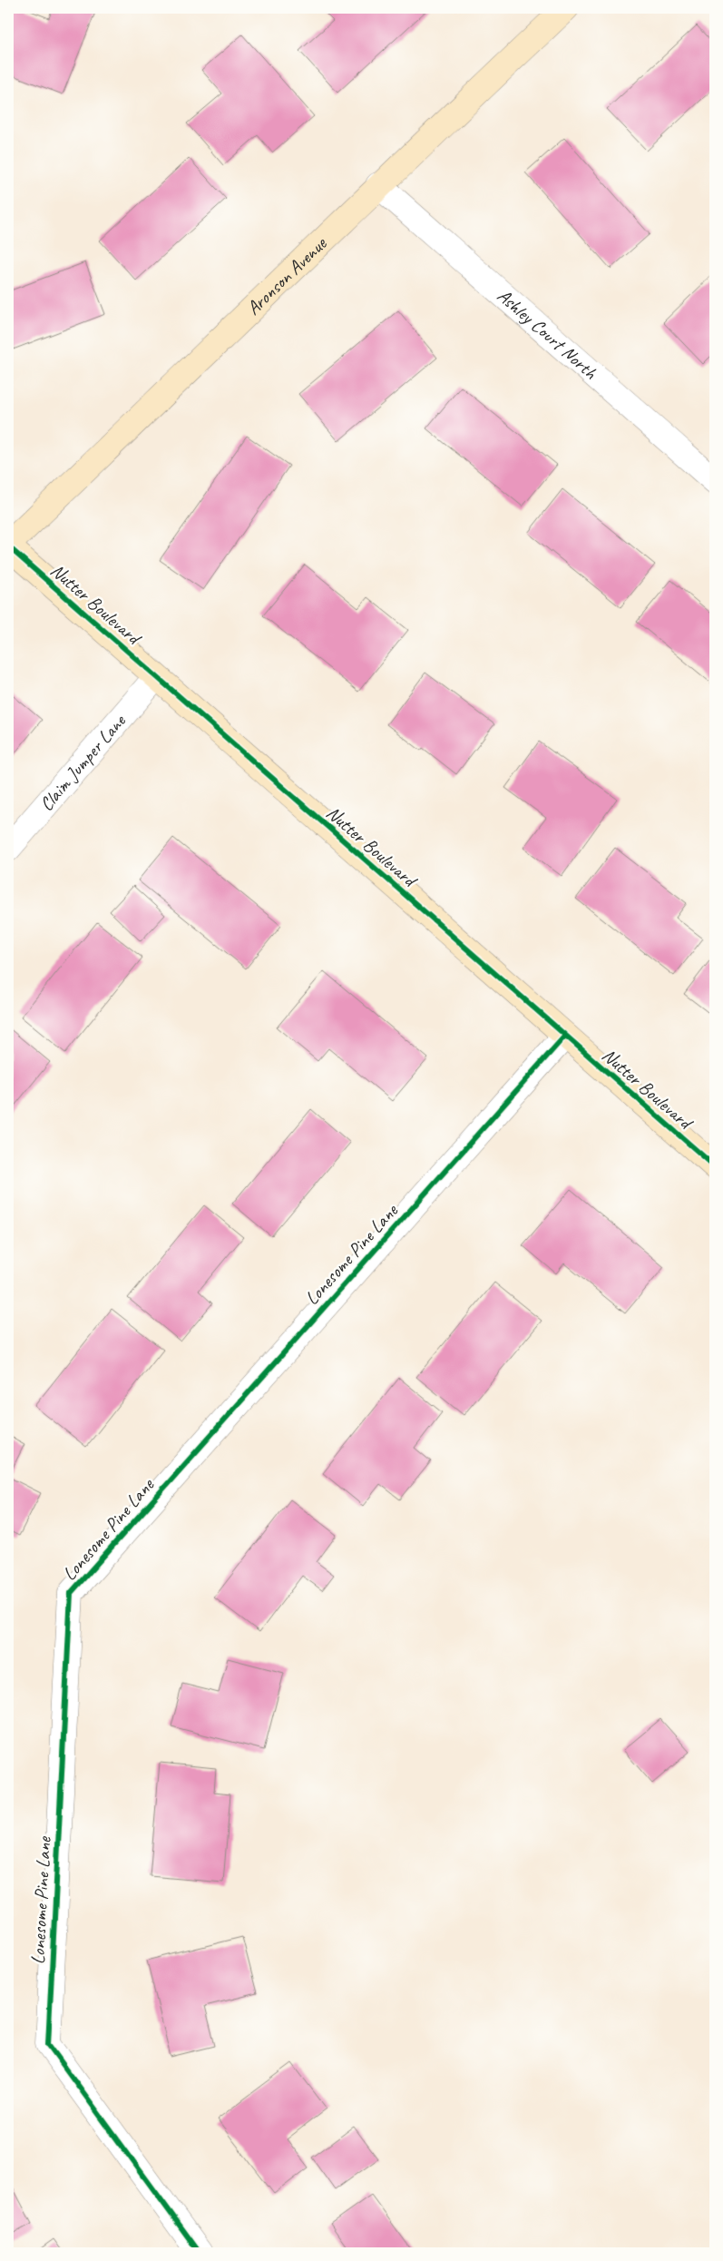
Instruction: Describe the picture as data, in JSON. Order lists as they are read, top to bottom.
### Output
{
  "streets": {
    "street": [
      "Aronson Avenue",
      "Ashley Court North",
      "Nutter Boulevard",
      "Claim Jumper Lane",
      "Lonesome Pine Lane"
    ]
  },
  "crossings": [
    ["Aronson Avenue", "Ashley Court North"],
    ["Aronson Avenue", "Nutter Boulevard"],
    ["Nutter Boulevard", "Claim Jumper Lane"],
    ["Nutter Boulevard", "Lonesome Pine Lane"]
  ]
}
